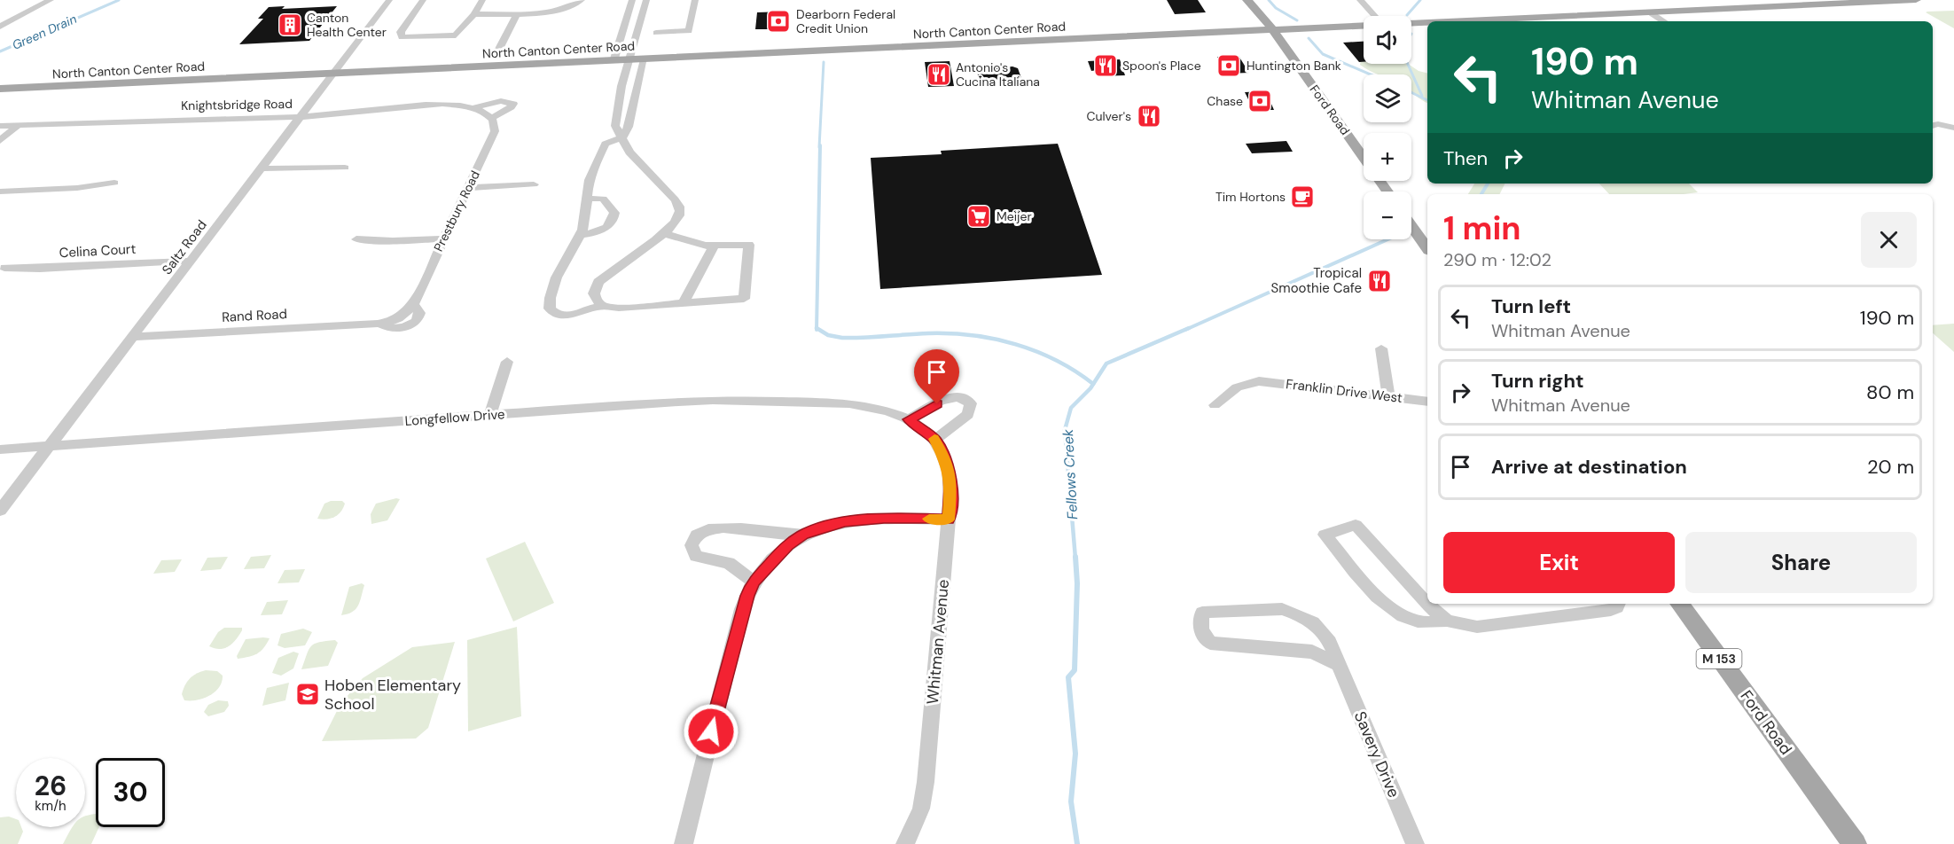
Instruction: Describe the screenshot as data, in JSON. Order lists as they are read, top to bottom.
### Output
{
  "streets": {
    "main road": ["North Canton Center Road", "Ford Road", "M 153"],
    "street": [
      "Knightsbridge Road",
      "Prestbury Road",
      "Saltz Road",
      "Celina Court",
      "Rand Road",
      "Franklin Drive West",
      "Longfellow Drive",
      "Whitman Avenue",
      "Savery Drive"
    ]
  },
  "crossings": [
    ["North Canton Center Road", "Ford Road"],
    ["North Canton Center Road", "Saltz Road"],
    ["Knightsbridge Road", "Saltz Road"],
    ["Prestbury Road", "Rand Road"],
    ["Saltz Road", "Celina Court"],
    ["Saltz Road", "Rand Road"],
    ["Saltz Road", "Longfellow Drive"],
    ["Longfellow Drive", "Whitman Avenue"]
  ],
  "water": ["Green Drain", "Fellows Creek"],
  "places": {
    "bank": ["Dearborn Federal Credit Union", "Huntington Bank", "Chase"],
    "building": ["Canton Health Center"],
    "restaurant": [
      "Spoon's Place",
      "Antonio's Cucina Italiana",
      "Culver's",
      "Tropical Smoothie Cafe"
    ],
    "cafe": ["Tim Hortons"],
    "supermarket": ["Meijer"],
    "school or university": ["Hoben Elementary School"]
  },
  "page": {
    "map_buttons": ["+", "−"],
    "turn": ["190 m", "Whitman Avenue"],
    "then": "Then",
    "heading": ["1 min", "290 m · 12:02"],
    "list": [
      {
        "name": "Turn left",
        "note": "Whitman Avenue",
        "value": "190 m"
      },
      {
        "name": "Turn right",
        "note": "Whitman Avenue",
        "value": "80 m"
      },
      {
        "name": "Arrive at destination",
        "value": "20 m"
      }
    ],
    "buttons": ["Exit", "Share"],
    "speed": "26 km/h",
    "limit": "30"
  }
}
